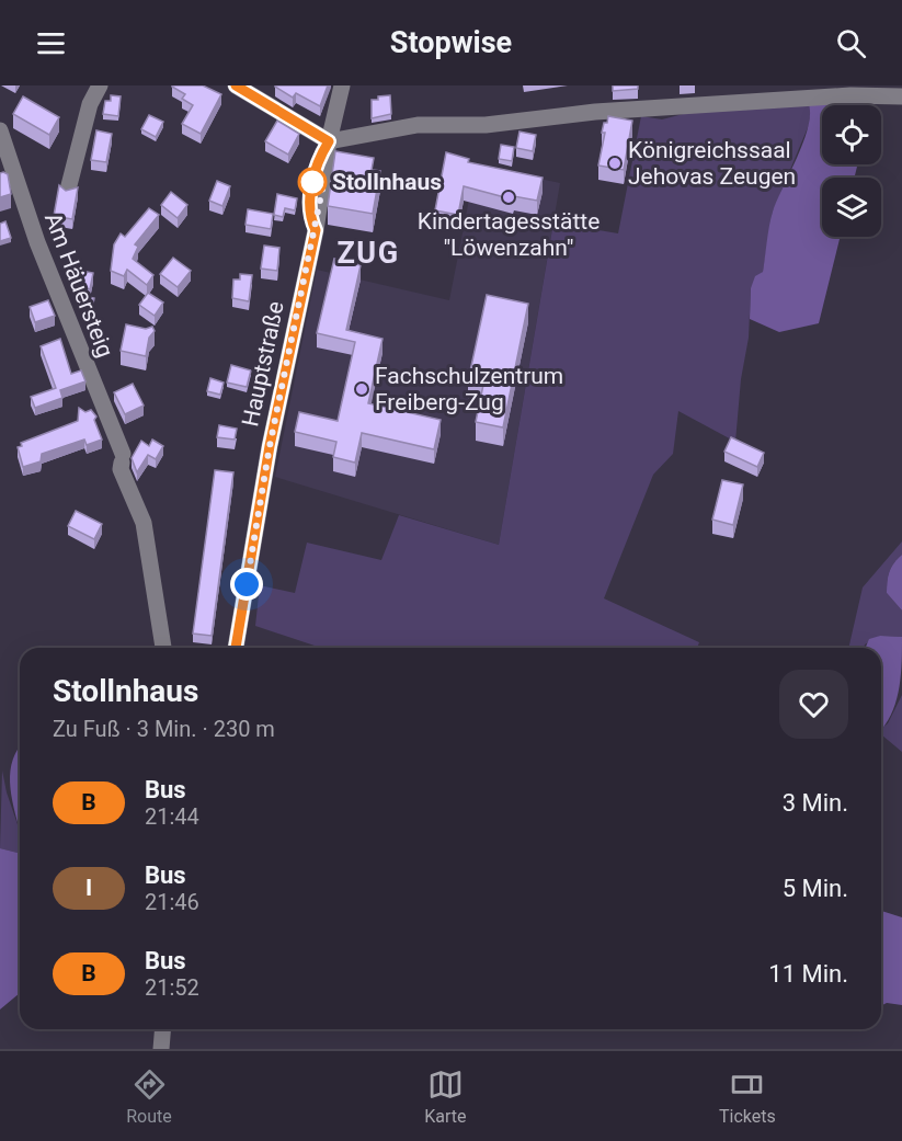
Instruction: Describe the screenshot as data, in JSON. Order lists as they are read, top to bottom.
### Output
{
  "streets": {
    "street": ["Am Häuersteig", "Hauptstraße"]
  },
  "districts": ["ZUG"],
  "places": [
    "Königreichssaal Jehovas Zeugen",
    "Stollnhaus",
    "Kindertagesstätte \"Löwenzahn\"",
    "Fachschulzentrum Freiberg-Zug"
  ],
  "lines": ["bus line B"],
  "page": {
    "header": "Stopwise",
    "heading": ["Stollnhaus", "Zu Fuß · 3 Min. · 230 m"],
    "list": [
      {
        "mark": "B",
        "name": "Bus",
        "note": "21:44",
        "value": "3 Min."
      },
      {
        "mark": "I",
        "name": "Bus",
        "note": "21:46",
        "value": "5 Min."
      },
      {
        "mark": "B",
        "name": "Bus",
        "note": "21:52",
        "value": "11 Min."
      }
    ],
    "tabs": ["Route", "Karte", "Tickets"]
  }
}
